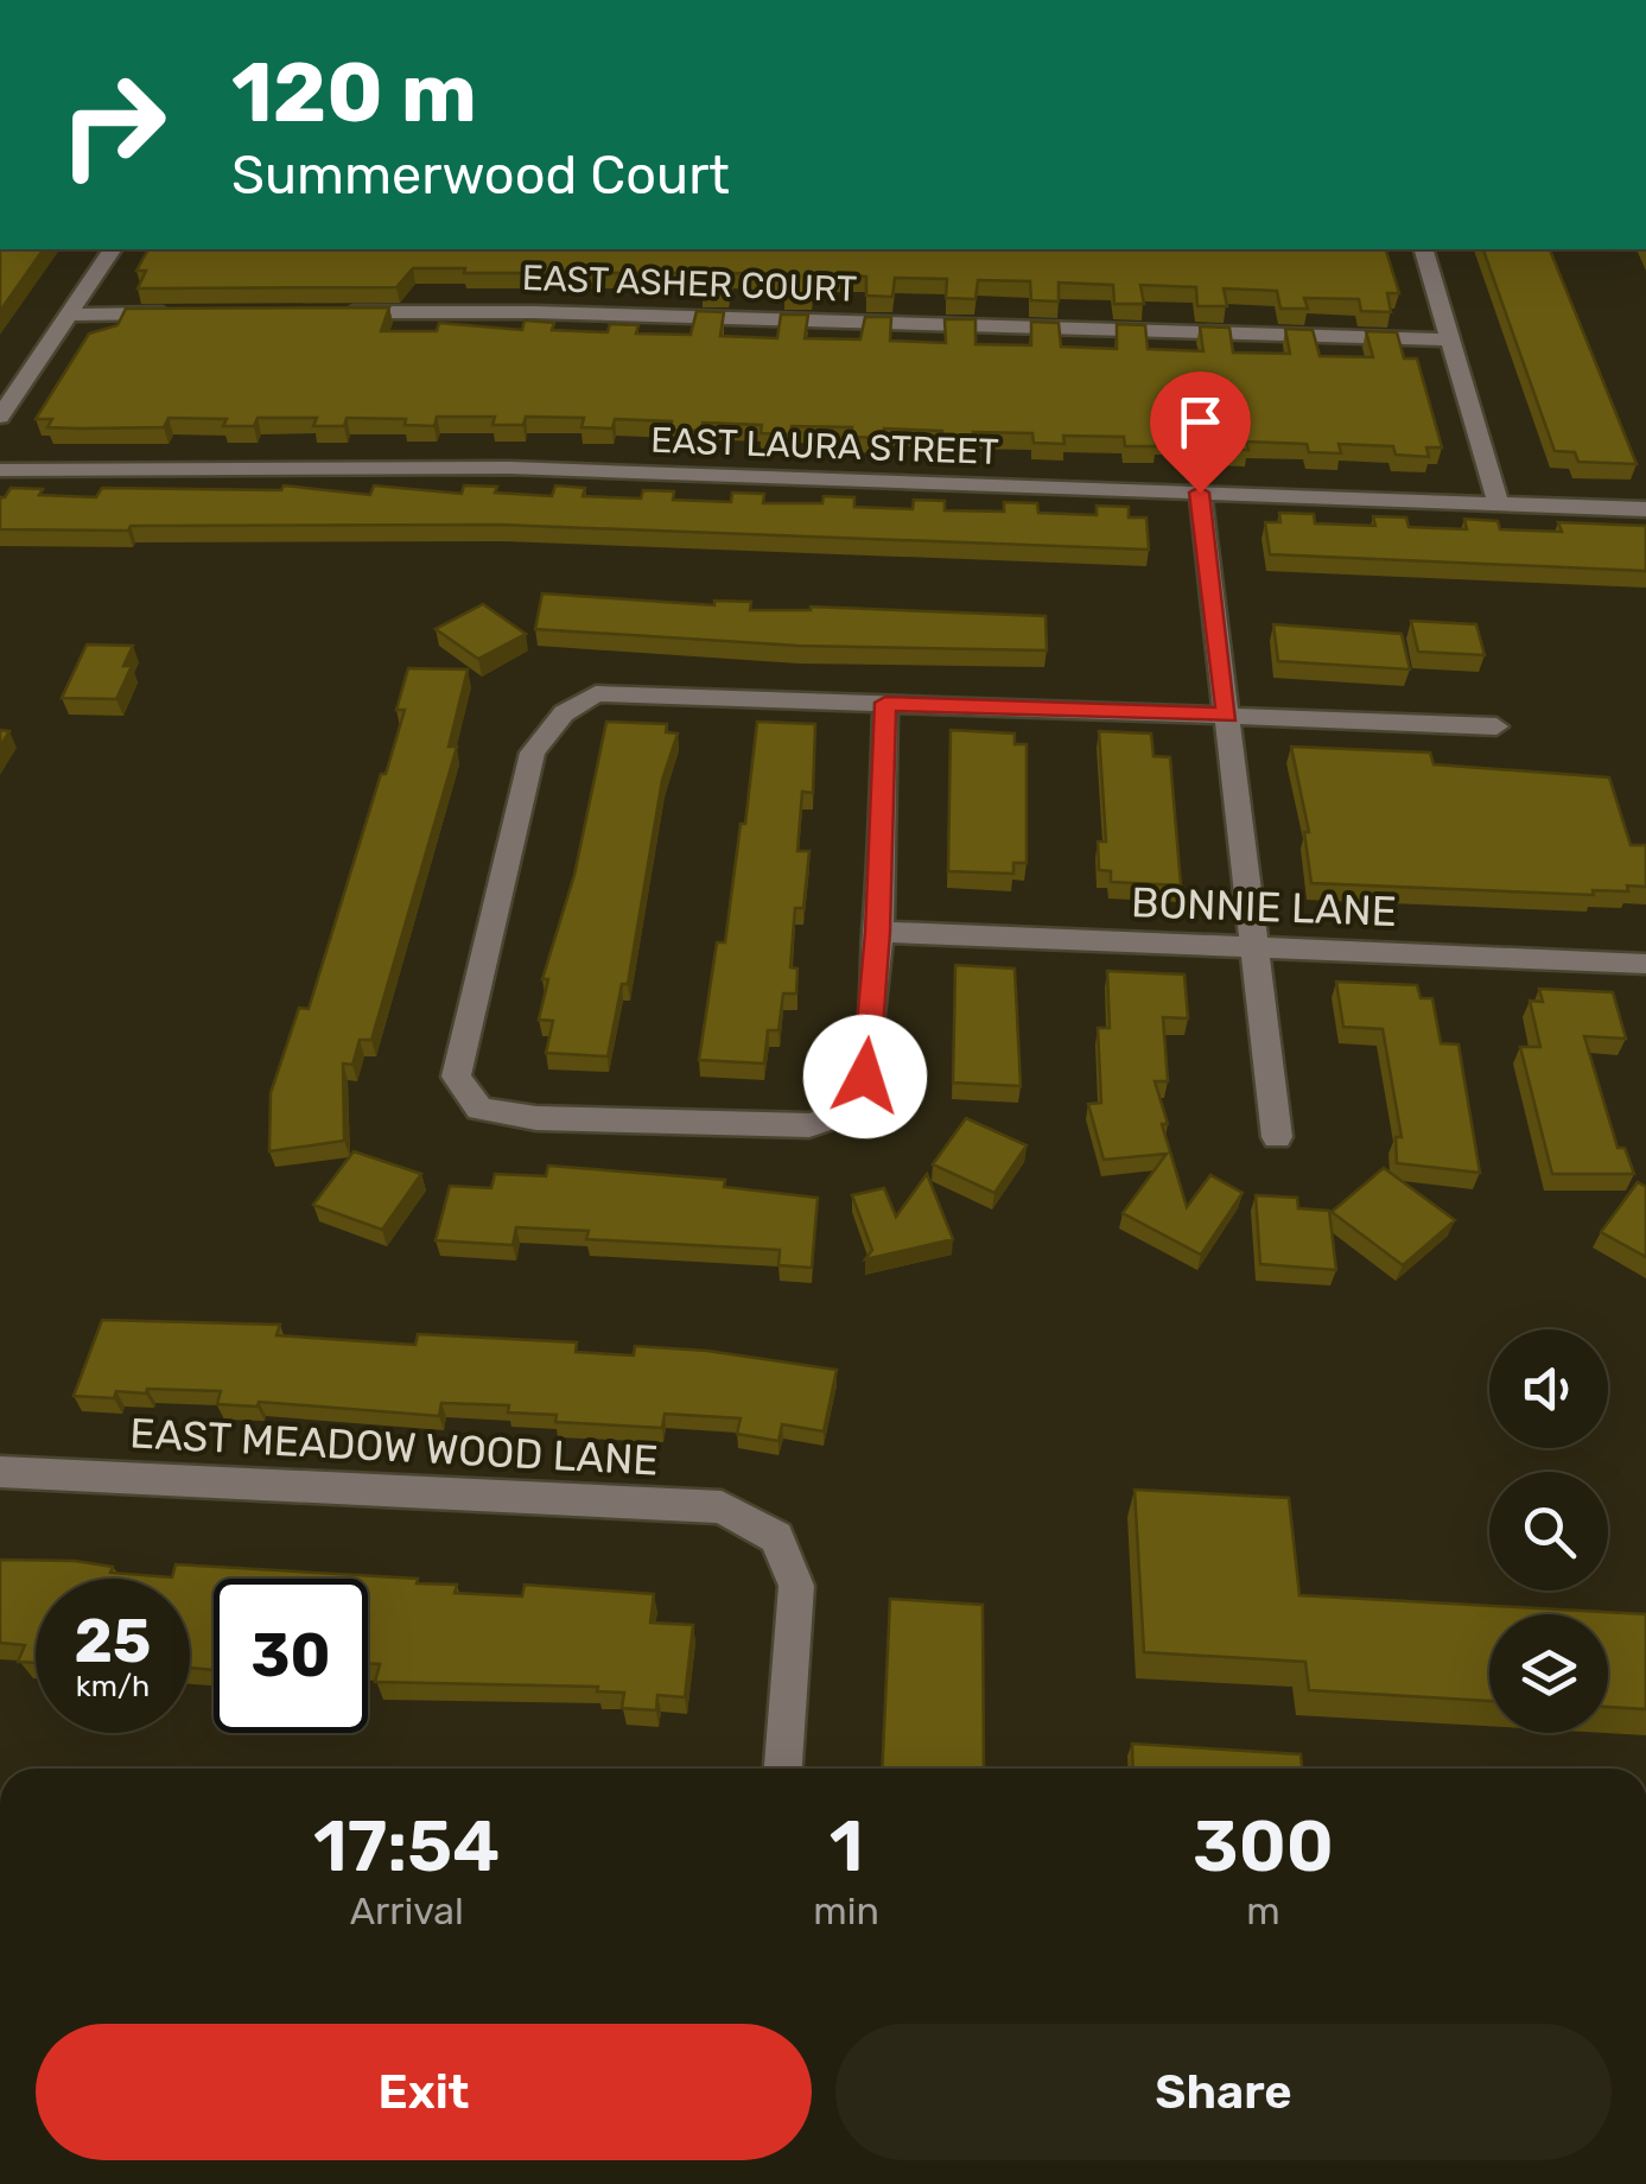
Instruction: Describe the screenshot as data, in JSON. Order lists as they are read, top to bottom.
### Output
{
  "streets": {
    "street": [
      "EAST ASHER COURT",
      "EAST LAURA STREET",
      "BONNIE LANE",
      "EAST MEADOW WOOD LANE"
    ]
  },
  "page": {
    "turn": ["120 m", "Summerwood Court"],
    "speed": "25 km/h",
    "limit": "30",
    "eta": [
      "17:54",
      "Arrival",
      "1",
      "min",
      "300",
      "m"
    ],
    "buttons": ["Exit", "Share"]
  }
}
